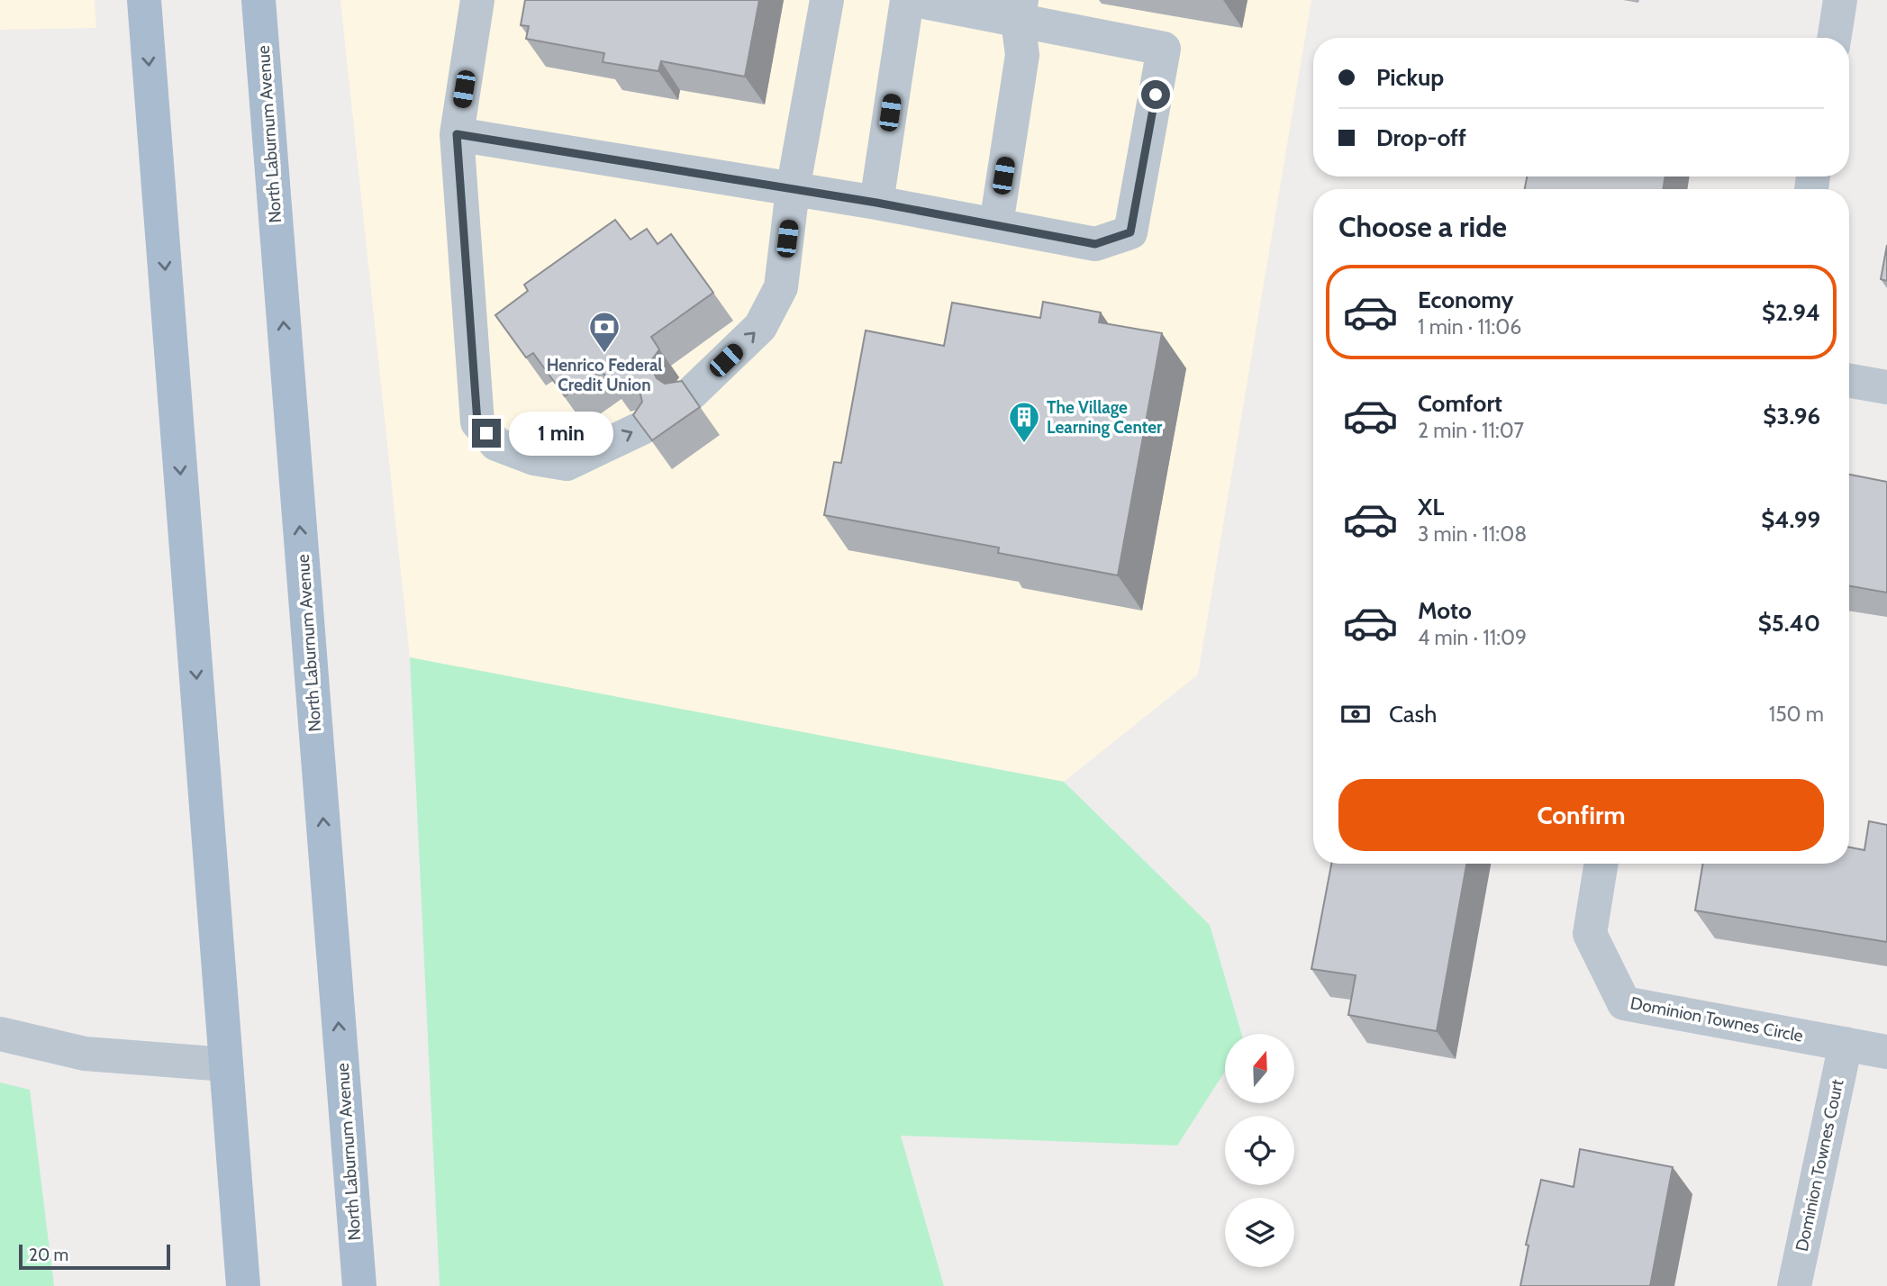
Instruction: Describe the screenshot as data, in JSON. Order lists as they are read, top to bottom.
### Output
{
  "streets": {
    "main road": ["North Laburnum Avenue"],
    "street": ["Dominion Townes Circle", "Dominion Townes Court"]
  },
  "crossings": [
    ["Dominion Townes Circle", "Dominion Townes Court"]
  ],
  "places": {
    "bank": ["Henrico Federal Credit Union"],
    "building": ["The Village Learning Center"]
  },
  "scale_bar": "20 m",
  "north": "top",
  "page": {
    "banner": ["Pickup", "Drop-off"],
    "heading": "Choose a ride",
    "list": [
      {
        "name": "Economy",
        "note": "1 min · 11:06",
        "value": "$2.94"
      },
      {
        "name": "Comfort",
        "note": "2 min · 11:07",
        "value": "$3.96"
      },
      {
        "name": "XL",
        "note": "3 min · 11:08",
        "value": "$4.99"
      },
      {
        "name": "Moto",
        "note": "4 min · 11:09",
        "value": "$5.40"
      }
    ],
    "bubble": "1 min",
    "pay": ["Cash", "150 m"],
    "buttons": "Confirm",
    "scale": "20 m"
  }
}
